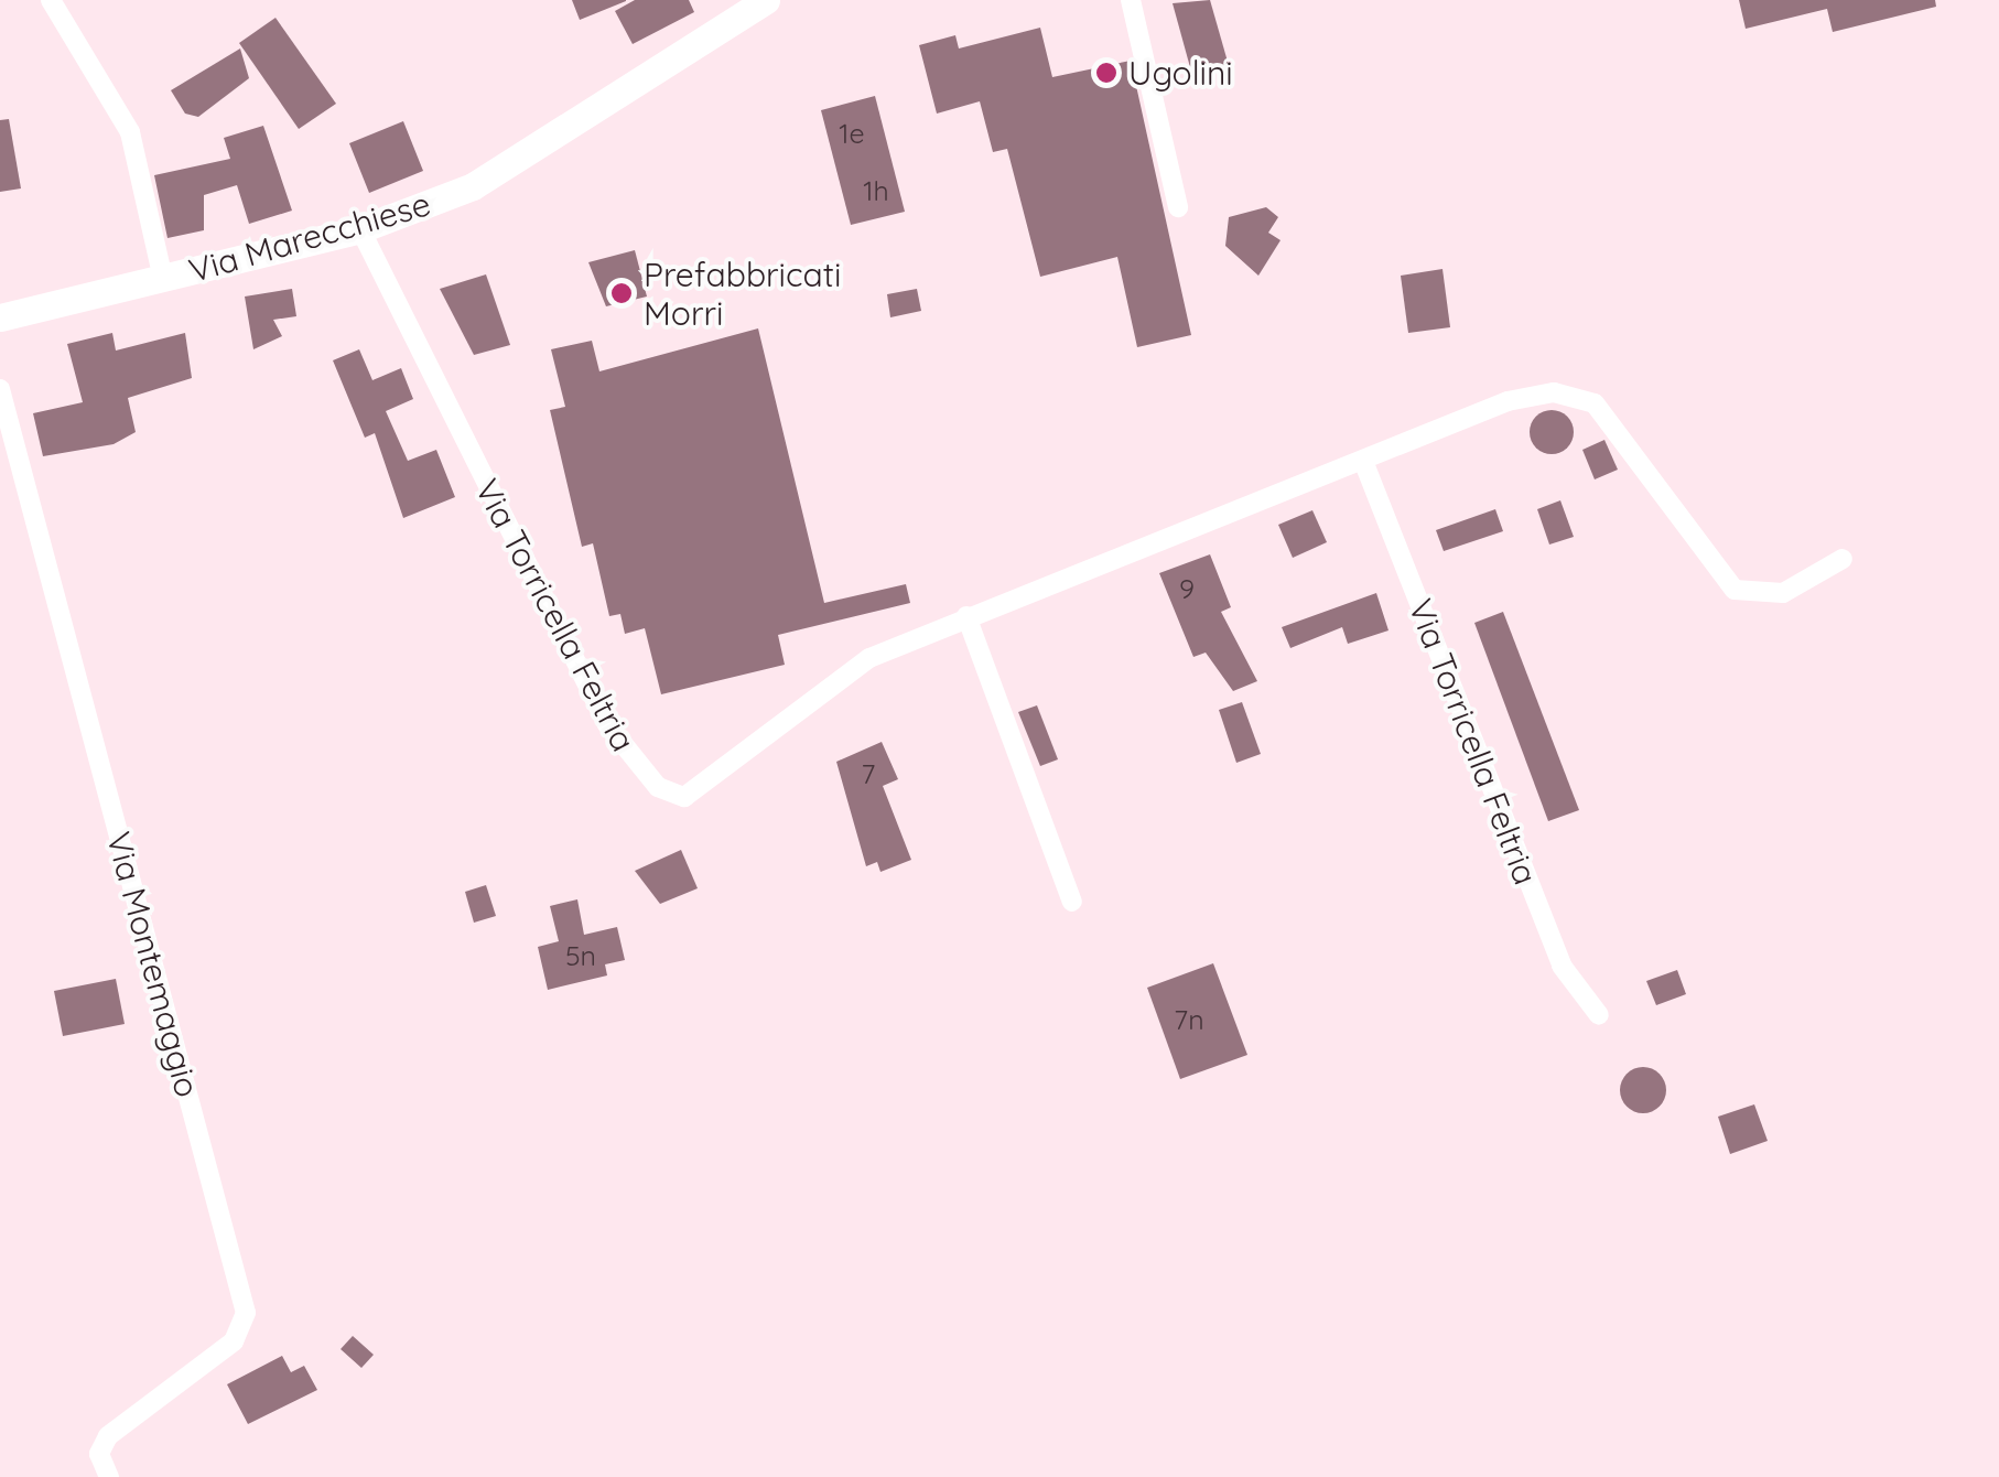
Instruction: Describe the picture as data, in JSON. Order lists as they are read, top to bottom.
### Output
{
  "streets": {
    "main road": ["Via Marecchiese"],
    "street": ["Via Torricella Feltria", "Via Montemaggio"]
  },
  "crossings": [
    ["Via Marecchiese", "Via Torricella Feltria"]
  ],
  "places": ["Ugolini", "Prefabbricati Morri"],
  "house_numbers": [
    "1e",
    "1h",
    "9",
    "7",
    "5n",
    "7n"
  ]
}
